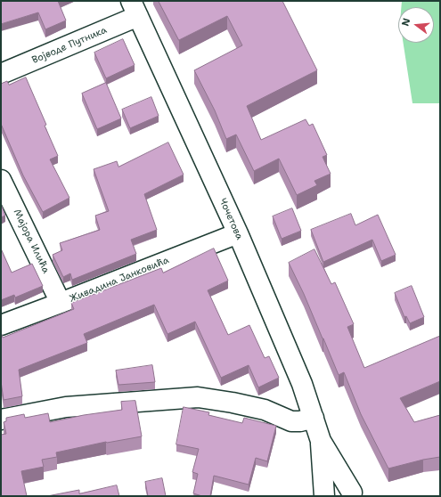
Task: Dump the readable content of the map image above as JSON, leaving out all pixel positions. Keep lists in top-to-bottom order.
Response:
{
  "streets": {
    "street": [
      "Војводе Путника",
      "Чочетова",
      "Мајора Илића",
      "Живадина Јанковића"
    ]
  },
  "crossings": [
    ["Војводе Путника", "Чочетова"],
    ["Чочетова", "Живадина Јанковића"],
    ["Мајора Илића", "Живадина Јанковића"]
  ],
  "north": "left"
}
